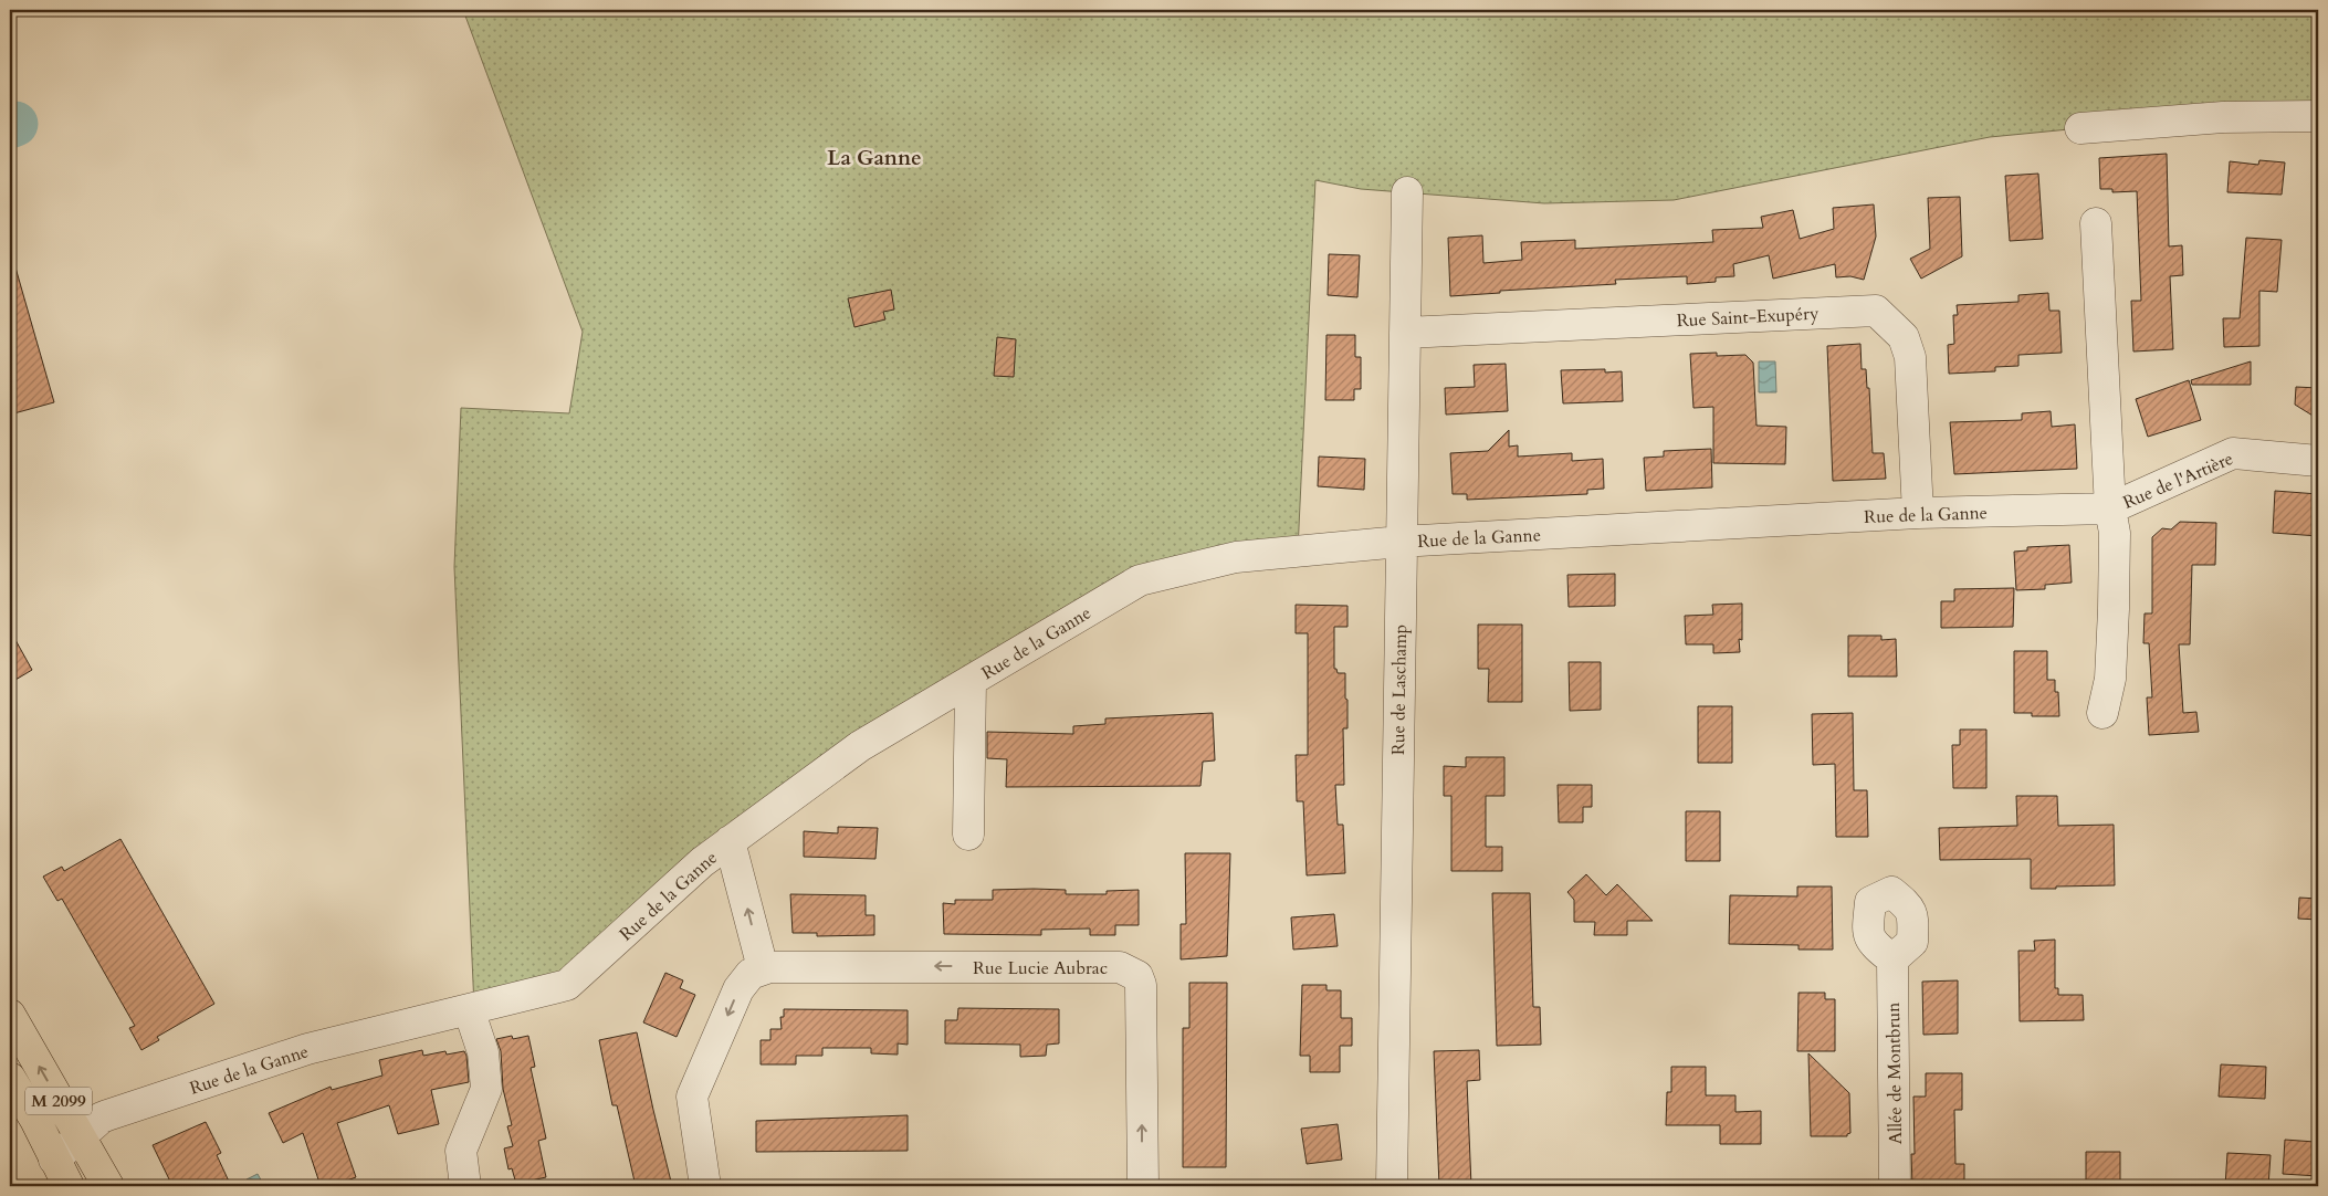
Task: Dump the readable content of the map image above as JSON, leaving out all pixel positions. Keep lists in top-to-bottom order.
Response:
{
  "streets": {
    "main road": ["M 2099"],
    "street": [
      "Rue Saint-Exupéry",
      "Rue de l'Artière",
      "Rue de la Ganne",
      "Rue de Laschamp",
      "Rue Lucie Aubrac",
      "Allée de Montbrun"
    ]
  },
  "crossings": [
    ["Rue Saint-Exupéry", "Rue de la Ganne"],
    ["Rue Saint-Exupéry", "Rue de Laschamp"],
    ["Rue de l'Artière", "Rue de la Ganne"],
    ["Rue de la Ganne", "Rue de Laschamp"],
    ["Rue de la Ganne", "M 2099"]
  ],
  "districts": ["La Ganne"]
}
